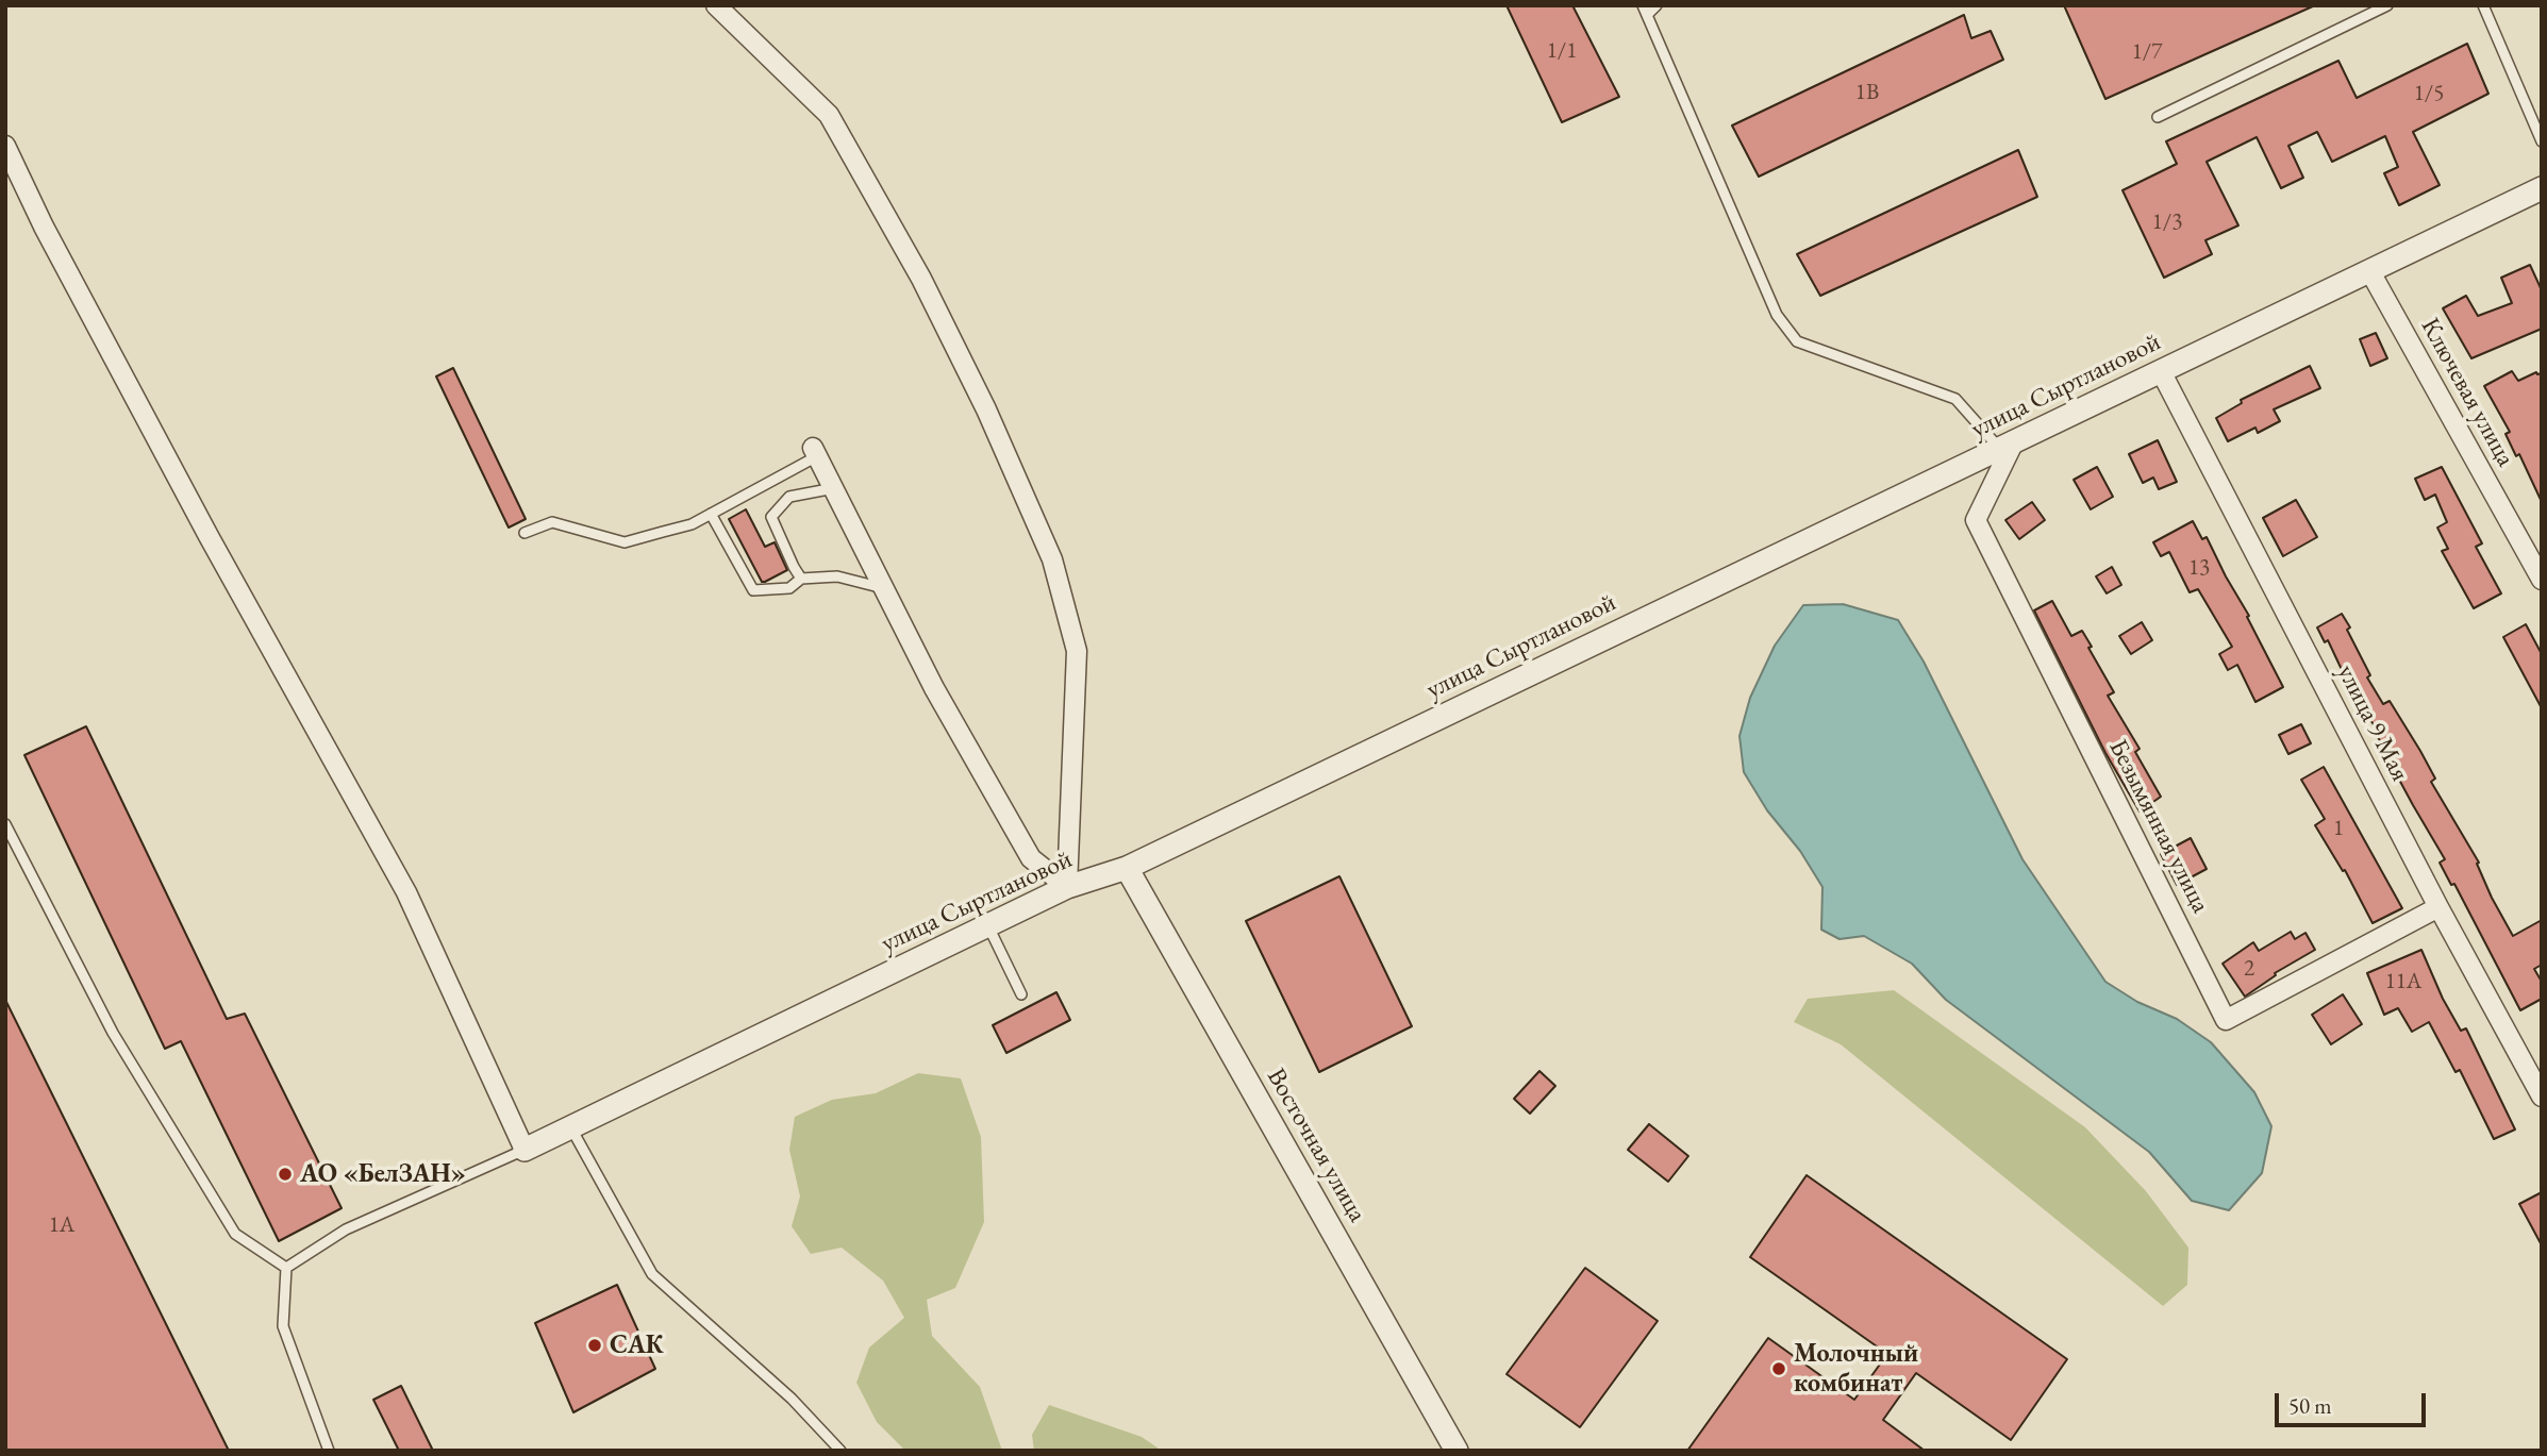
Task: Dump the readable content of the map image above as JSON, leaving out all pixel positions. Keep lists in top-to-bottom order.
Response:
{
  "streets": {
    "street": [
      "улица Сыртлановой",
      "Ключевая улица",
      "улица 9 Мая",
      "Безымянная улица",
      "Восточная улица"
    ]
  },
  "crossings": [
    ["улица Сыртлановой", "Ключевая улица"],
    ["улица Сыртлановой", "улица 9 Мая"],
    ["улица Сыртлановой", "Безымянная улица"],
    ["улица Сыртлановой", "Восточная улица"],
    ["улица 9 Мая", "Безымянная улица"]
  ],
  "places": ["АО «БелЗАН»", "САК", "Молочный комбинат"],
  "house_numbers": [
    "1/1",
    "1/7",
    "1В",
    "1/5",
    "1/3",
    "13",
    "1",
    "2",
    "11А",
    "1А"
  ],
  "scale_bar": "50 m"
}
